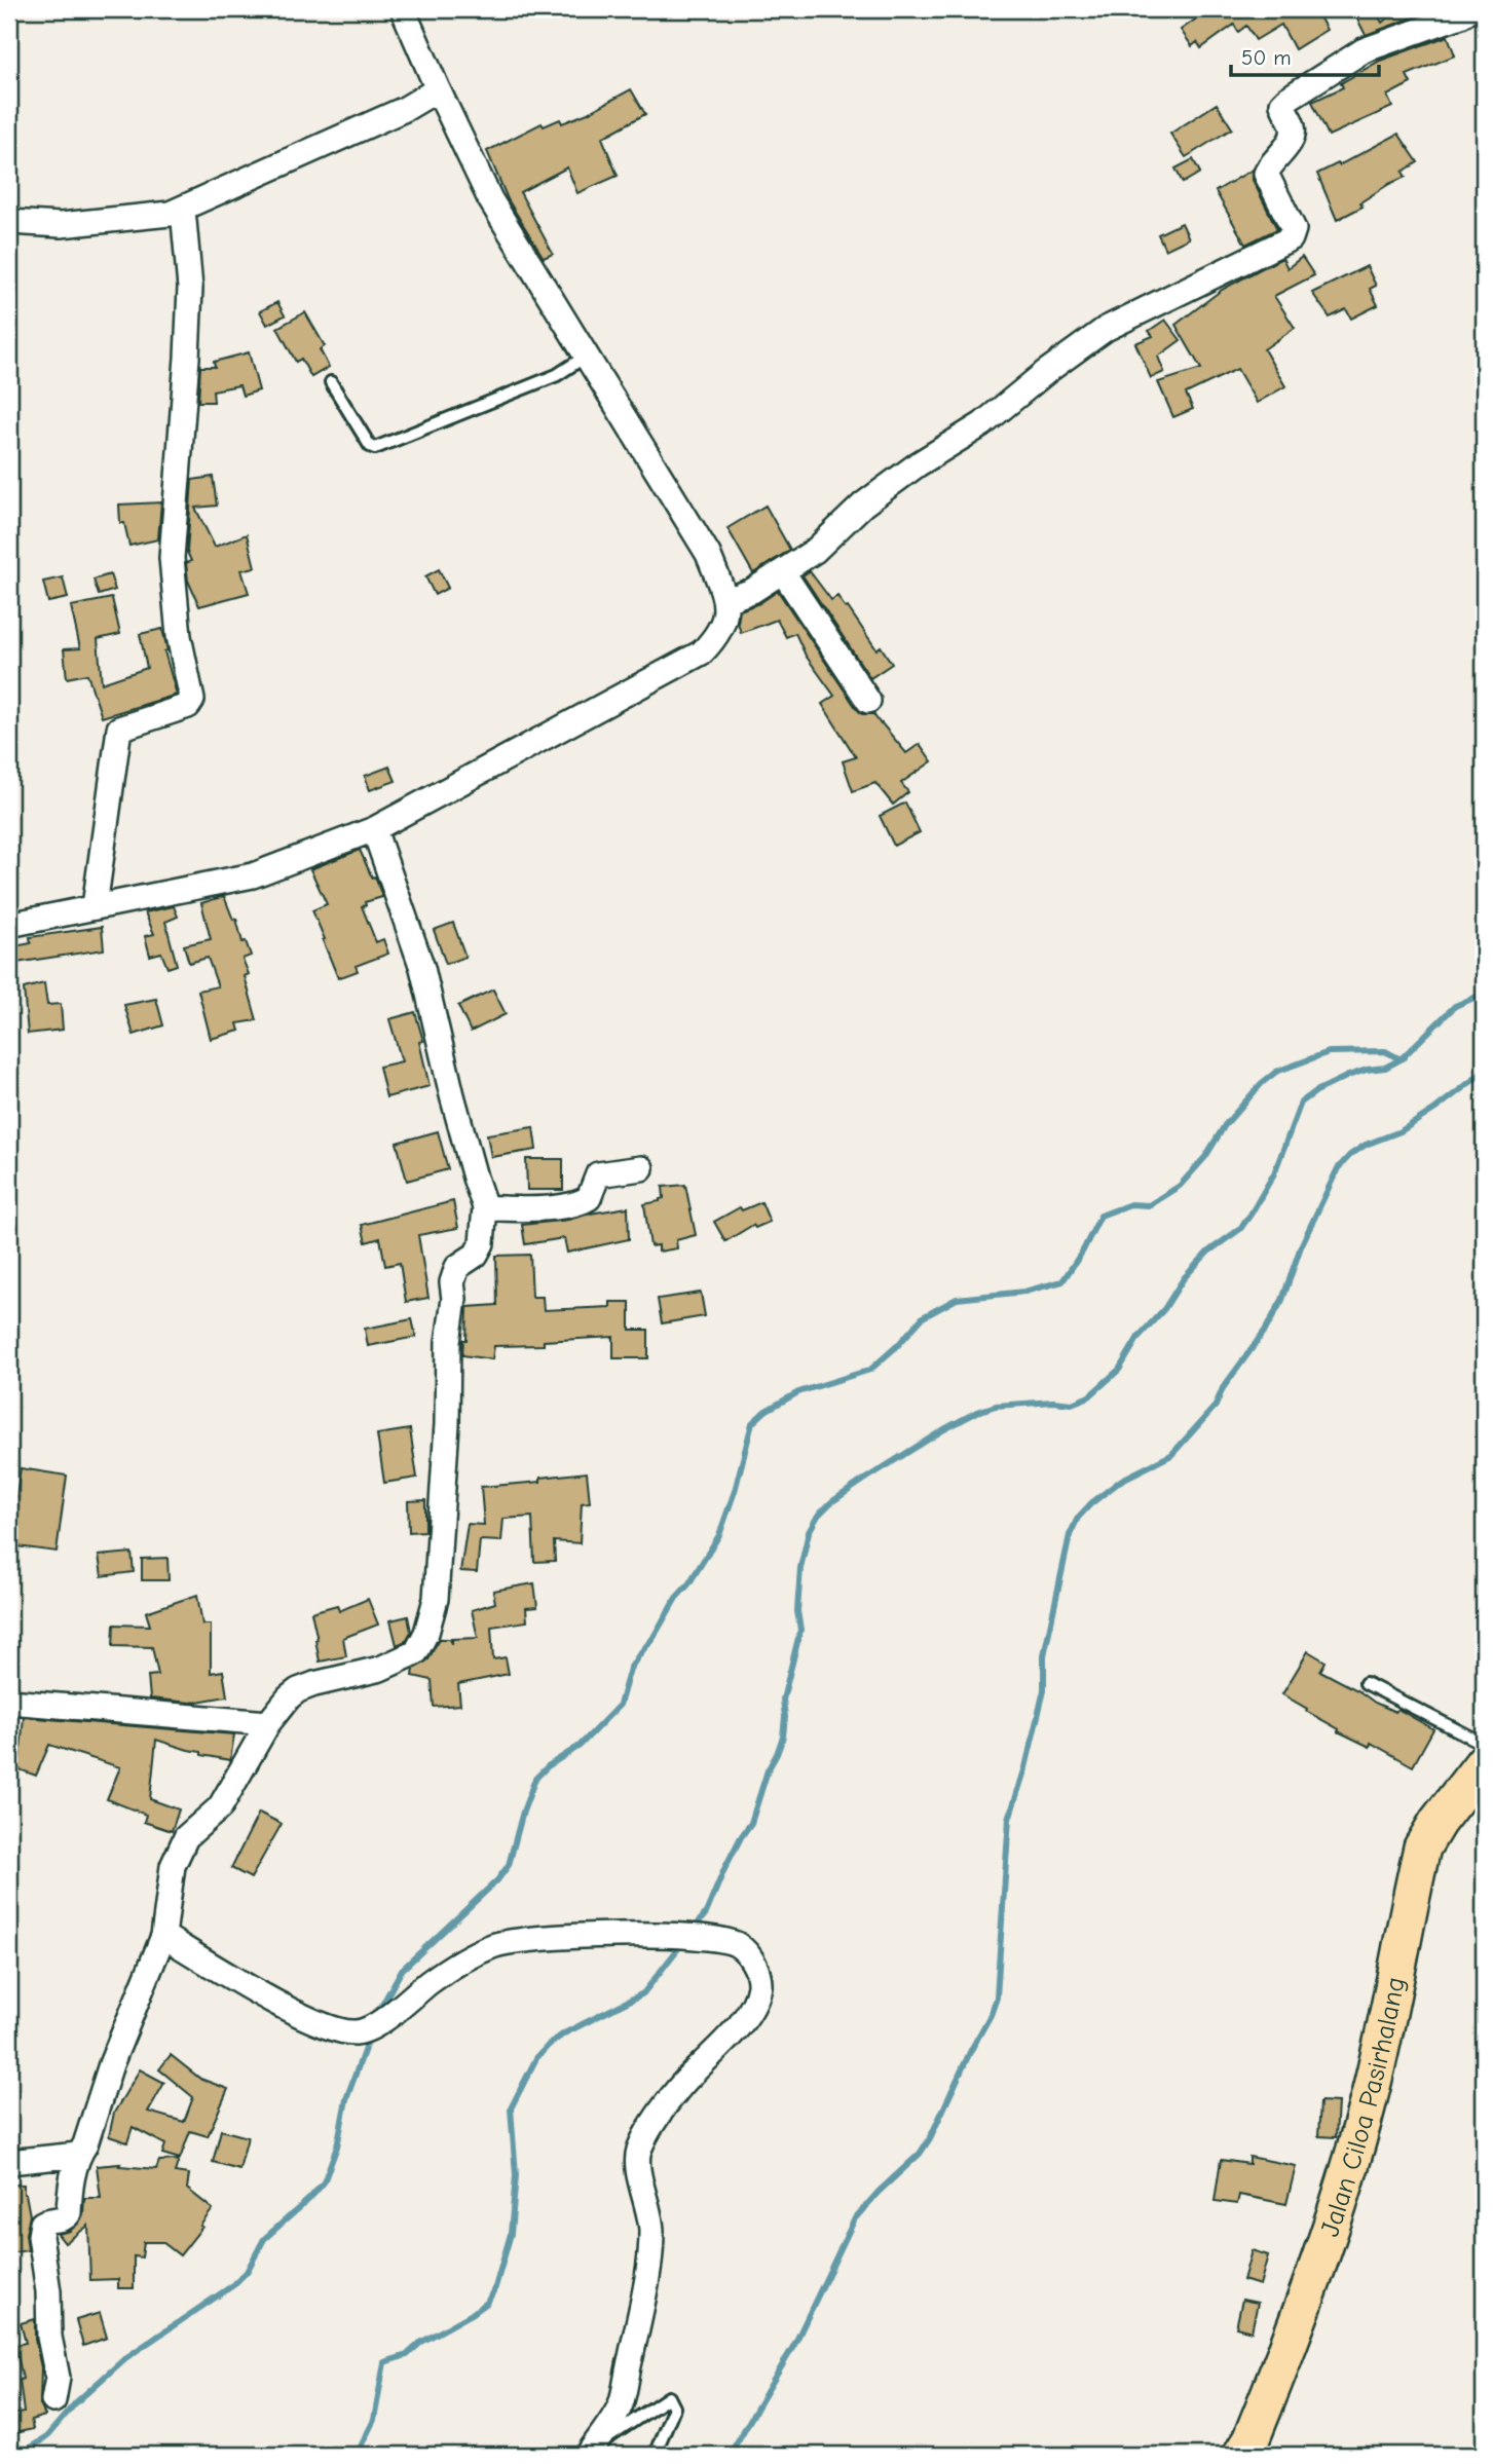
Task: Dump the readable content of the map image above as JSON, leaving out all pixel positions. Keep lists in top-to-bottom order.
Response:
{
  "streets": {
    "main road": ["Jalan Ciloa Pasirhalang"]
  },
  "scale_bar": "50 m"
}
